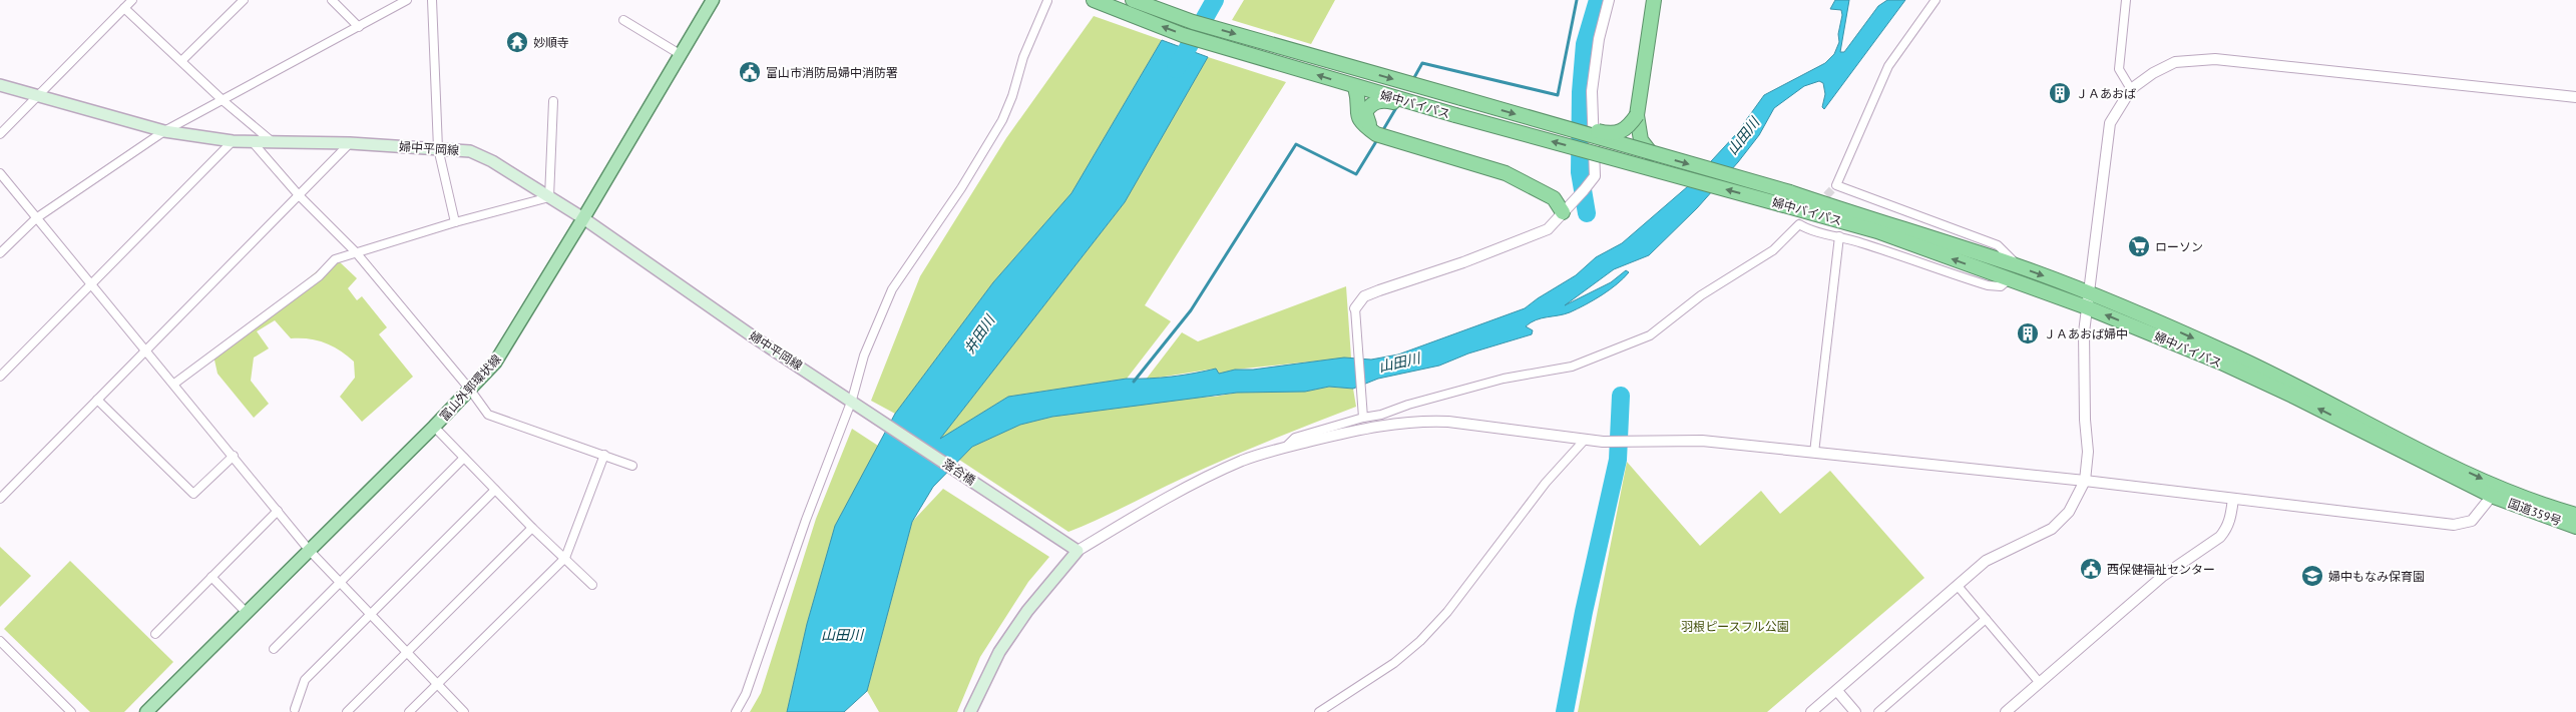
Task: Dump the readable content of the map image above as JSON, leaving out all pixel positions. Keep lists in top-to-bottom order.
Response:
{
  "streets": {
    "highway": ["婦中バイパス", "国道359号"],
    "main road": ["婦中平岡線", "富山外郭環状線", "落合橋"]
  },
  "crossings": [
    ["婦中バイパス", "国道359号"],
    ["婦中平岡線", "富山外郭環状線"],
    ["婦中平岡線", "落合橋"]
  ],
  "water": ["山田川", "井田川"],
  "parks": ["羽根ピースフル公園"],
  "places": {
    "temple": ["妙順寺"],
    "public building": ["富山市消防局婦中消防署", "西保健福祉センター"],
    "building": ["ＪＡあおば", "ＪＡあおば婦中"],
    "supermarket": ["ローソン"],
    "school or university": ["婦中もなみ保育園"]
  }
}
